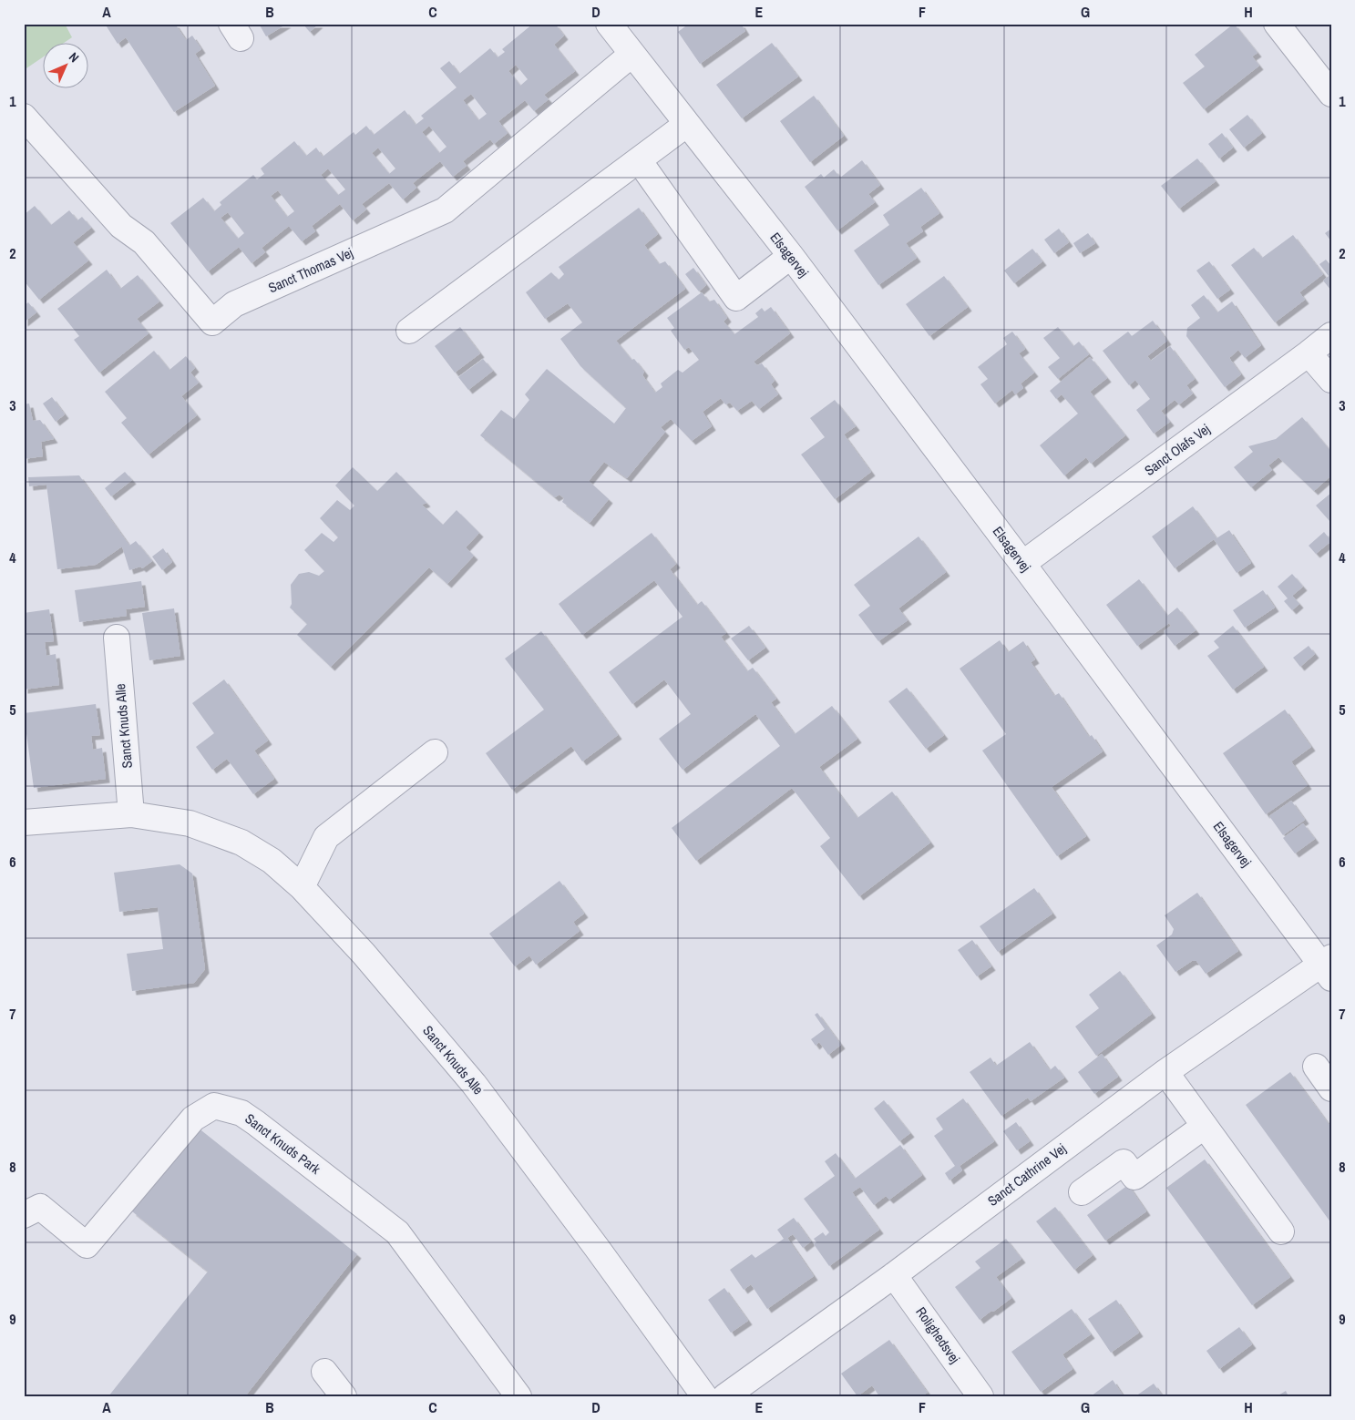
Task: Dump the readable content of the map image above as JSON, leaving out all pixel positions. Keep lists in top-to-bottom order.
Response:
{
  "streets": {
    "street": [
      "Elsagervej",
      "Sanct Thomas Vej",
      "Sanct Olafs Vej",
      "Sanct Knuds Alle",
      "Sanct Knuds Park",
      "Sanct Cathrine Vej",
      "Rolighedsvej"
    ]
  },
  "crossings": [
    ["Elsagervej", "Sanct Thomas Vej"],
    ["Elsagervej", "Sanct Olafs Vej"],
    ["Elsagervej", "Sanct Cathrine Vej"],
    ["Sanct Cathrine Vej", "Rolighedsvej"]
  ],
  "north": "top right",
  "grid": {
    "columns": [
      "A",
      "B",
      "C",
      "D",
      "E",
      "F",
      "G",
      "H"
    ],
    "rows": [
      "1",
      "2",
      "3",
      "4",
      "5",
      "6",
      "7",
      "8",
      "9"
    ]
  }
}
